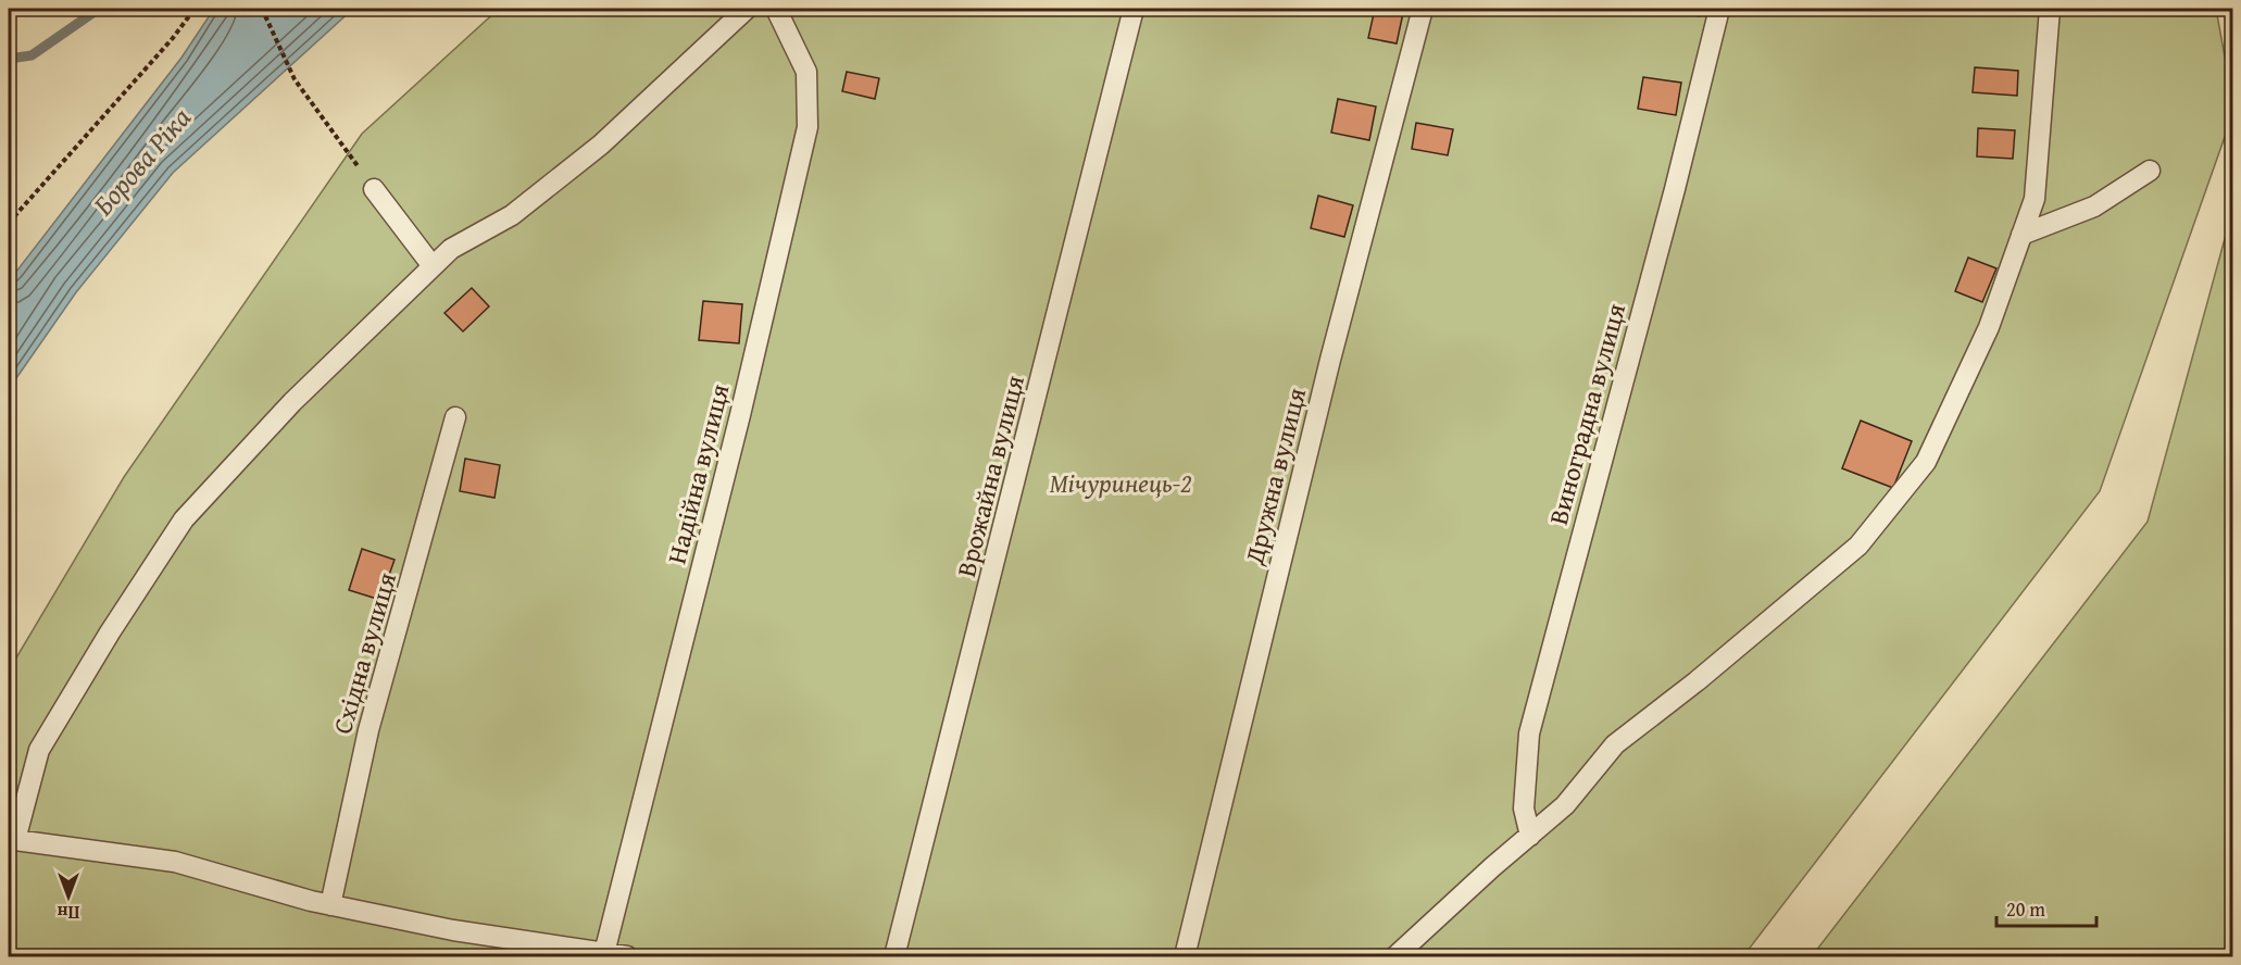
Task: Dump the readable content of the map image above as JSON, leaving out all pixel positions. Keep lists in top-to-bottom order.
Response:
{
  "streets": {
    "lane": [
      "Виноградна вулиця",
      "Надійна вулиця",
      "Врожайна вулиця",
      "Дружна вулиця",
      "Східна вулиця"
    ]
  },
  "water": ["Борова Ріка"],
  "parks": ["Мічуринець-2"],
  "scale_bar": "20 m",
  "north": "bottom"
}
